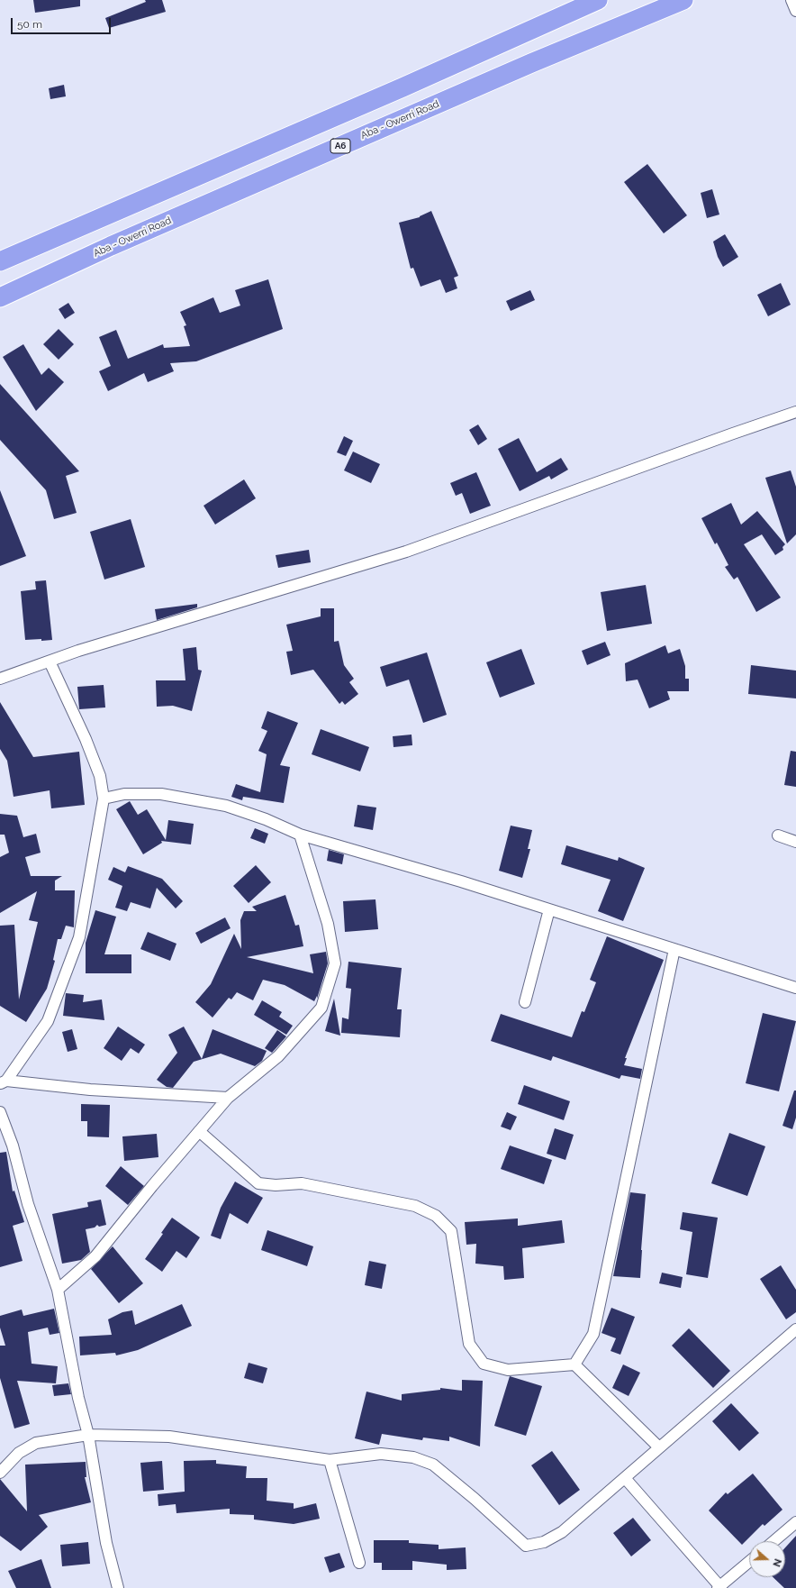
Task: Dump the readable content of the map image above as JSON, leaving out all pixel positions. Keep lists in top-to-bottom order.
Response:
{
  "streets": {
    "highway": ["Aba - Owerri Road", "A6"]
  },
  "scale_bar": "50 m",
  "north": "right"
}
